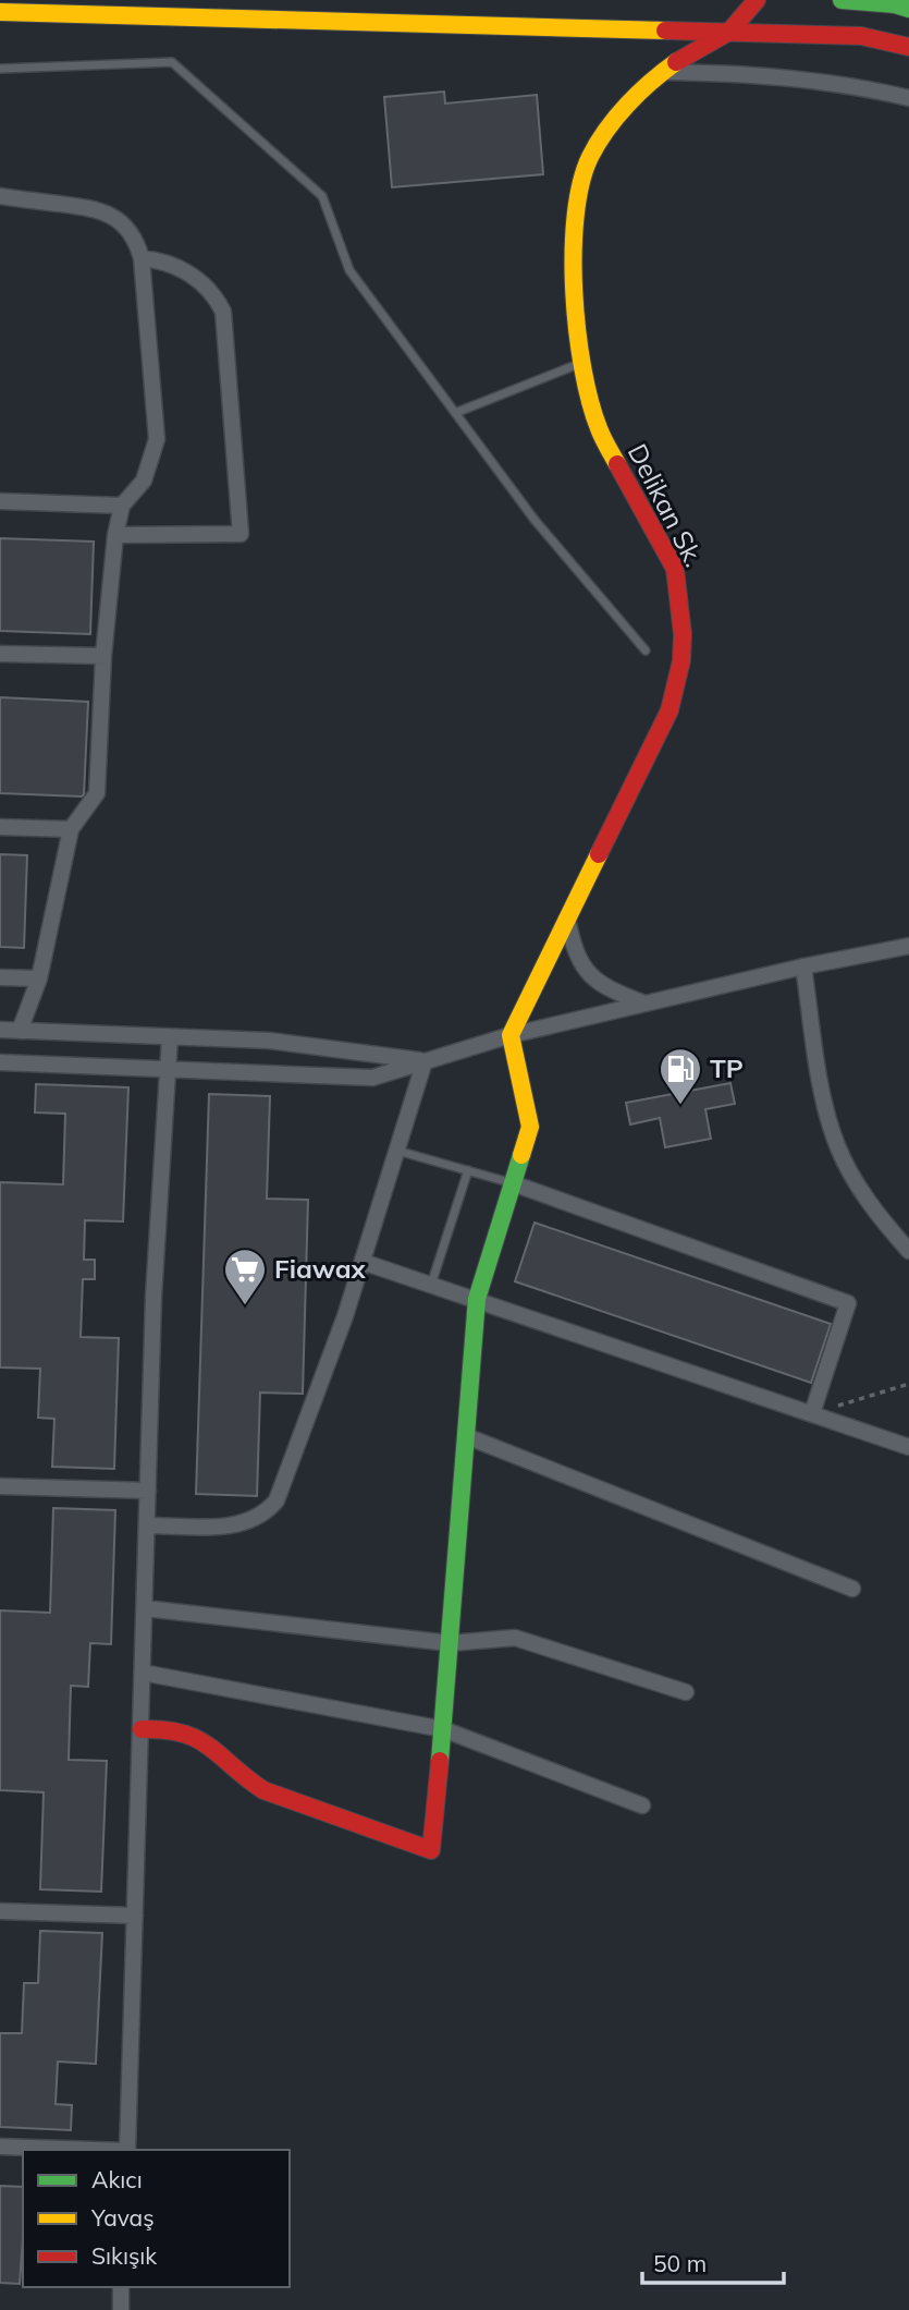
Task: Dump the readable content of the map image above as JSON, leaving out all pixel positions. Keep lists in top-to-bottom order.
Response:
{
  "streets": {
    "street": ["Delikan Sk."]
  },
  "places": {
    "fuel station": ["TP"],
    "supermarket": ["Fiawax"]
  },
  "legend": ["Akıcı", "Yavaş", "Sıkışık"],
  "scale_bar": "50 m"
}
